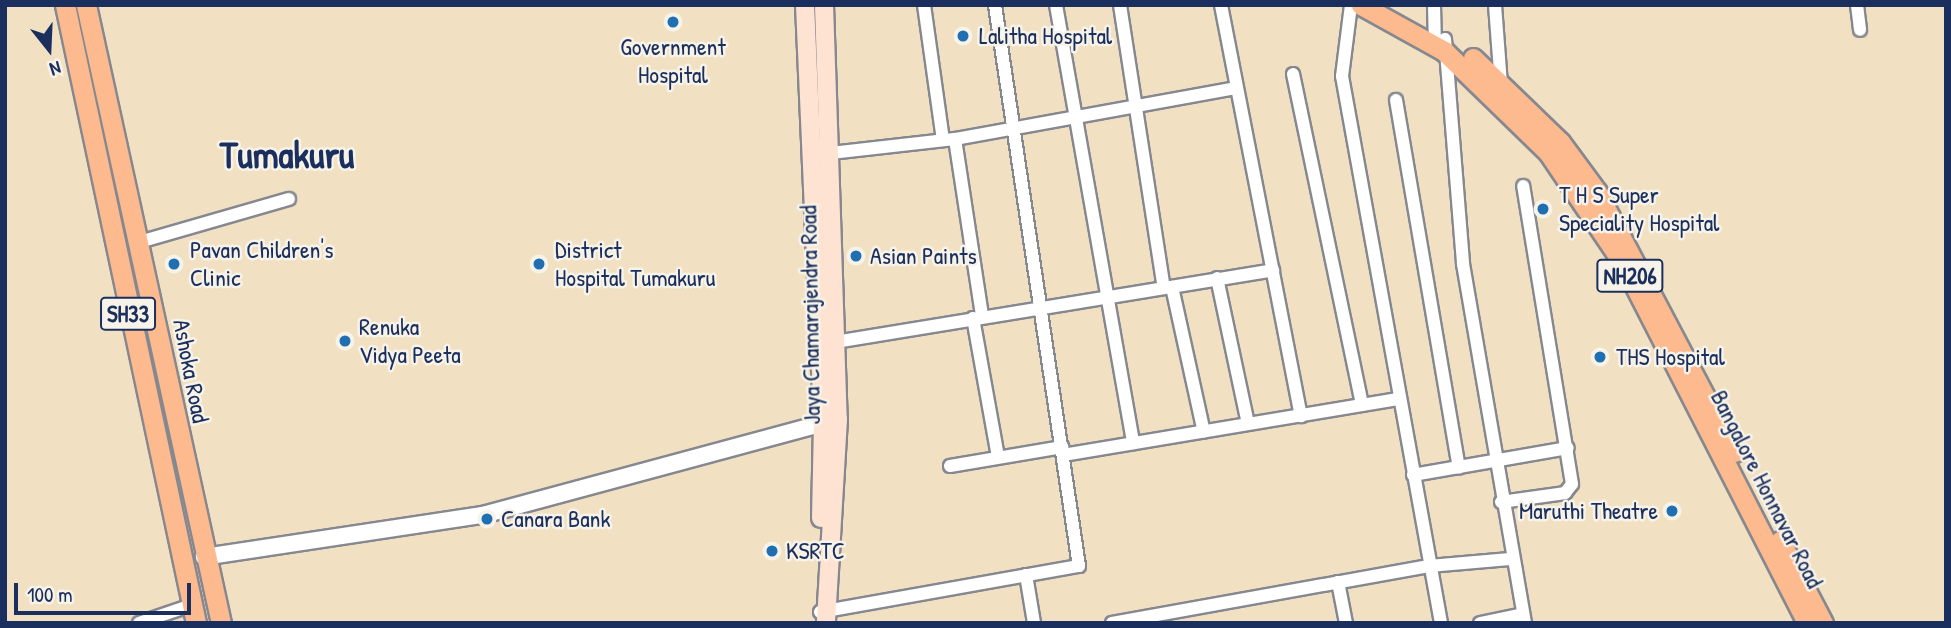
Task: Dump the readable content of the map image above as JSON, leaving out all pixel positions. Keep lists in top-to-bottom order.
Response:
{
  "streets": {
    "main road": [
      "NH206",
      "SH33",
      "Jaya Chamarajendra Road",
      "Ashoka Road",
      "Bangalore Honnavar Road"
    ]
  },
  "crossings": [
    ["NH206", "Bangalore Honnavar Road"]
  ],
  "districts": ["Tumakuru"],
  "places": [
    "Government Hospital",
    "Lalitha Hospital",
    "T H S Super Speciality Hospital",
    "Asian Paints",
    "Pavan Children's Clinic",
    "District Hospital Tumakuru",
    "Renuka Vidya Peeta",
    "THS Hospital",
    "Maruthi Theatre",
    "Canara Bank",
    "KSRTC"
  ],
  "scale_bar": "100 m",
  "north": "bottom"
}
